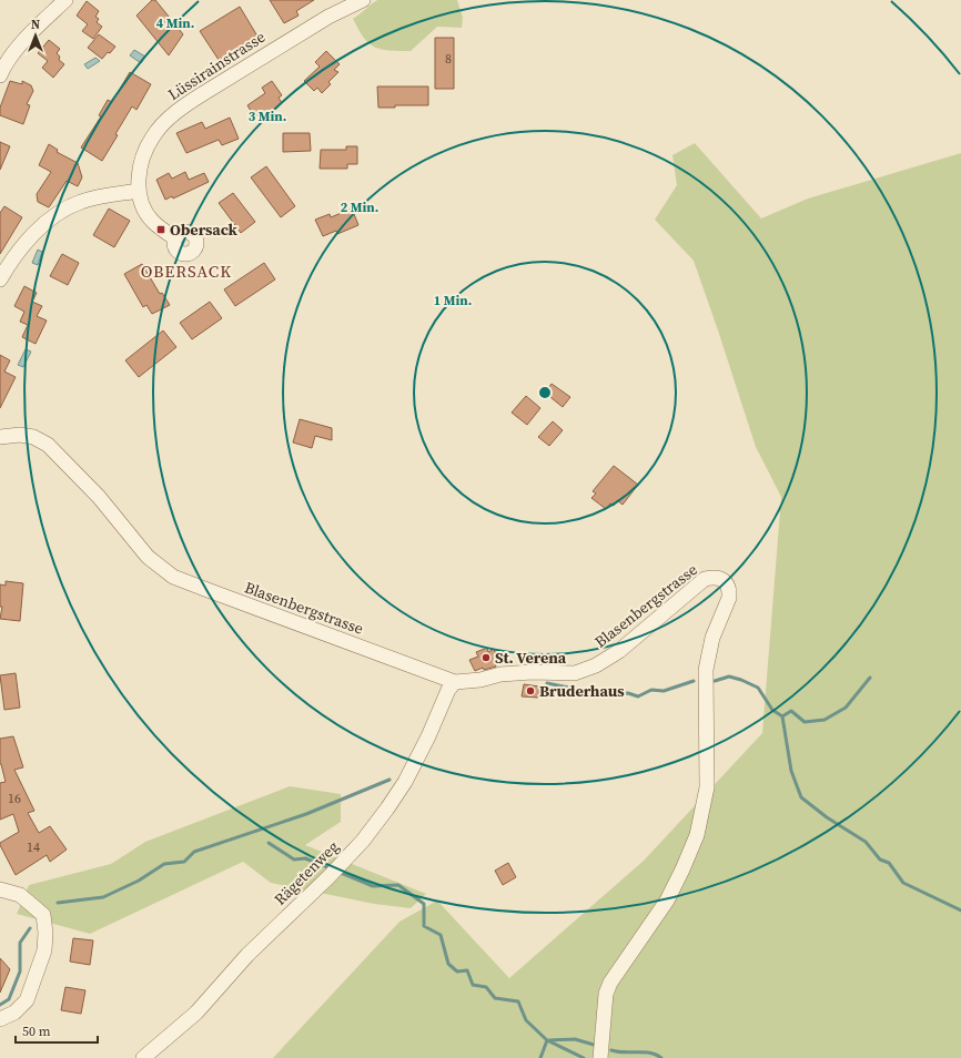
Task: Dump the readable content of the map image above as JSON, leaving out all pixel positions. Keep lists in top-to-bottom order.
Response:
{
  "streets": {
    "street": ["Lüssirainstrasse", "Blasenbergstrasse", "Rägetenweg"]
  },
  "crossings": [
    ["Blasenbergstrasse", "Rägetenweg"]
  ],
  "districts": ["OBERSACK"],
  "places": {
    "transit": ["Obersack"],
    "other": ["St. Verena", "Bruderhaus"]
  },
  "house_numbers": ["8", "16", "14"],
  "scale_bar": "50 m",
  "north": "top",
  "rings": [
    "4 Min.",
    "3 Min.",
    "2 Min.",
    "1 Min."
  ]
}
